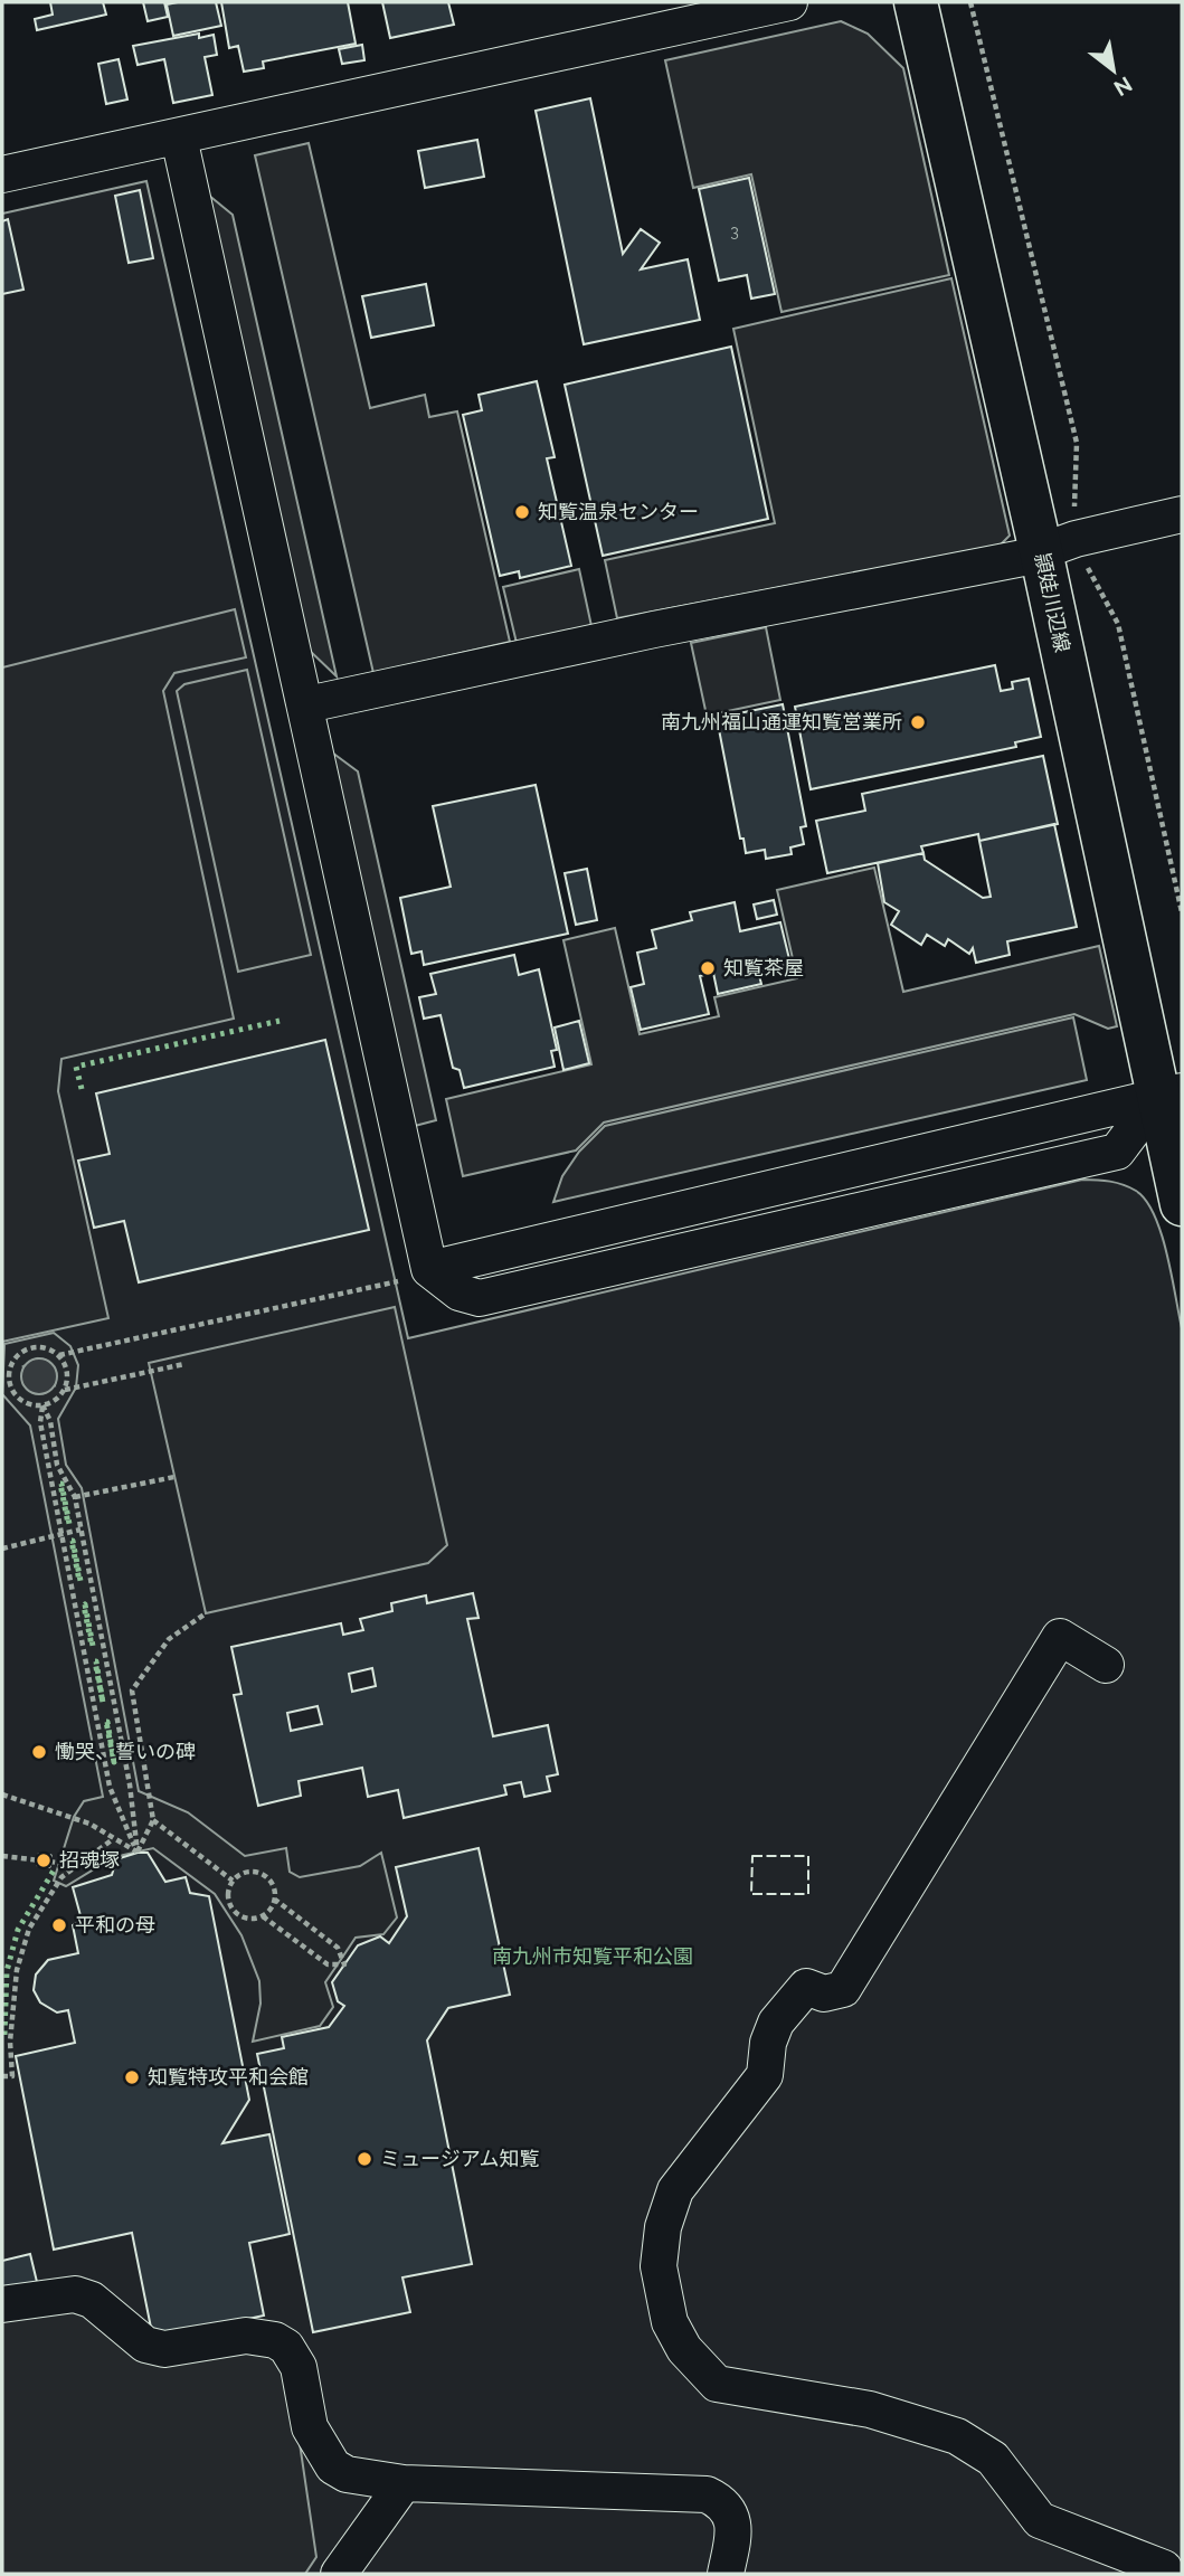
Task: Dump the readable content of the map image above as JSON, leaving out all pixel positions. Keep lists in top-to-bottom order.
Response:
{
  "streets": {
    "main road": ["頴娃川辺線"]
  },
  "parks": ["南九州市知覧平和公園"],
  "places": [
    "知覧温泉センター",
    "南九州福山通運知覧営業所",
    "知覧茶屋",
    "慟哭、誓いの碑",
    "招魂塚",
    "平和の母",
    "知覧特攻平和会館",
    "ミュージアム知覧"
  ],
  "house_numbers": ["3"],
  "north": "bottom right"
}
